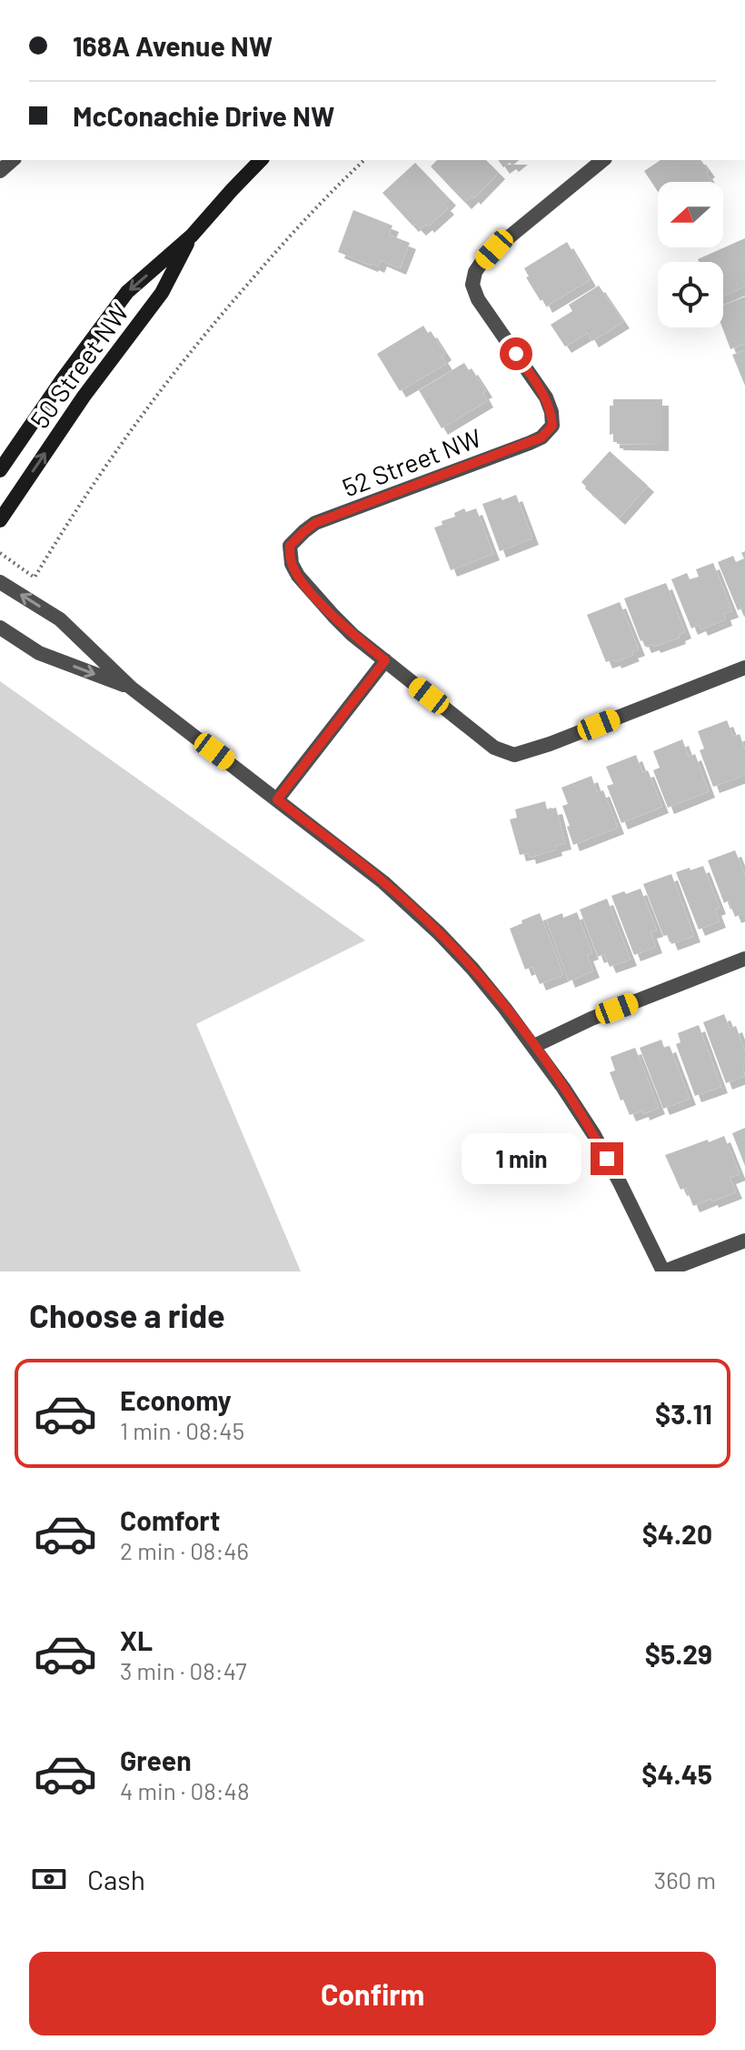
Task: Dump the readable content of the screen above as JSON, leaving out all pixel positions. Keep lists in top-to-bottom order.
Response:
{
  "streets": {
    "main road": ["50 Street NW"],
    "street": ["52 Street NW"]
  },
  "north": "left",
  "page": {
    "banner": ["168A Avenue NW", "McConachie Drive NW"],
    "bubble": "1 min",
    "heading": "Choose a ride",
    "list": [
      {
        "name": "Economy",
        "note": "1 min · 08:45",
        "value": "$3.11"
      },
      {
        "name": "Comfort",
        "note": "2 min · 08:46",
        "value": "$4.20"
      },
      {
        "name": "XL",
        "note": "3 min · 08:47",
        "value": "$5.29"
      },
      {
        "name": "Green",
        "note": "4 min · 08:48",
        "value": "$4.45"
      }
    ],
    "pay": ["Cash", "360 m"],
    "buttons": "Confirm"
  }
}
